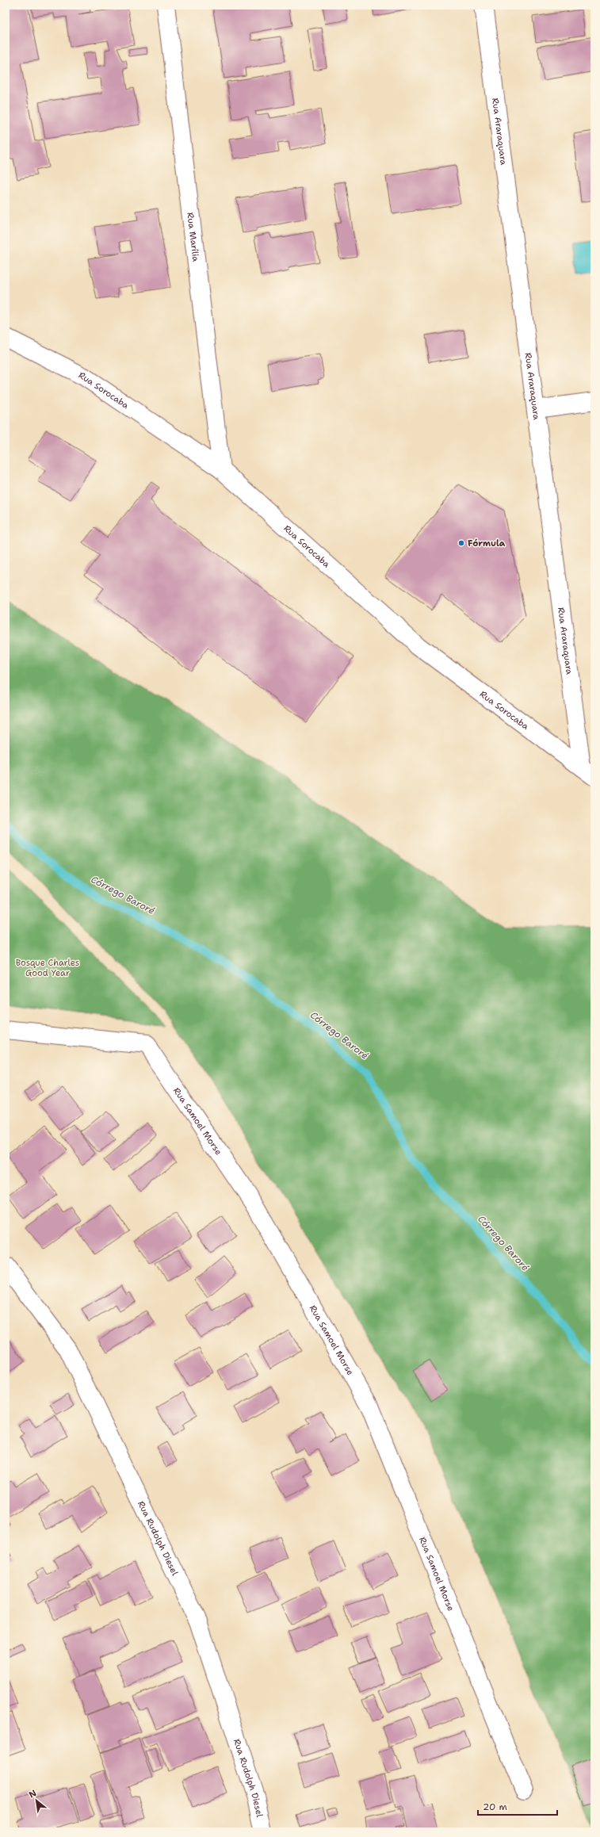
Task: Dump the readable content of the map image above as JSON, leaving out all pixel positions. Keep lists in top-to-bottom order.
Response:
{
  "streets": {
    "street": [
      "Rua Araraquara",
      "Rua Marília",
      "Rua Sorocaba",
      "Rua Samoel Morse",
      "Rua Rudolph Diesel"
    ]
  },
  "crossings": [
    ["Rua Araraquara", "Rua Sorocaba"],
    ["Rua Marília", "Rua Sorocaba"]
  ],
  "water": ["Córrego Baroré"],
  "parks": ["Bosque Charles Good Year"],
  "places": ["Fórmula"],
  "scale_bar": "20 m",
  "north": "top left"
}
